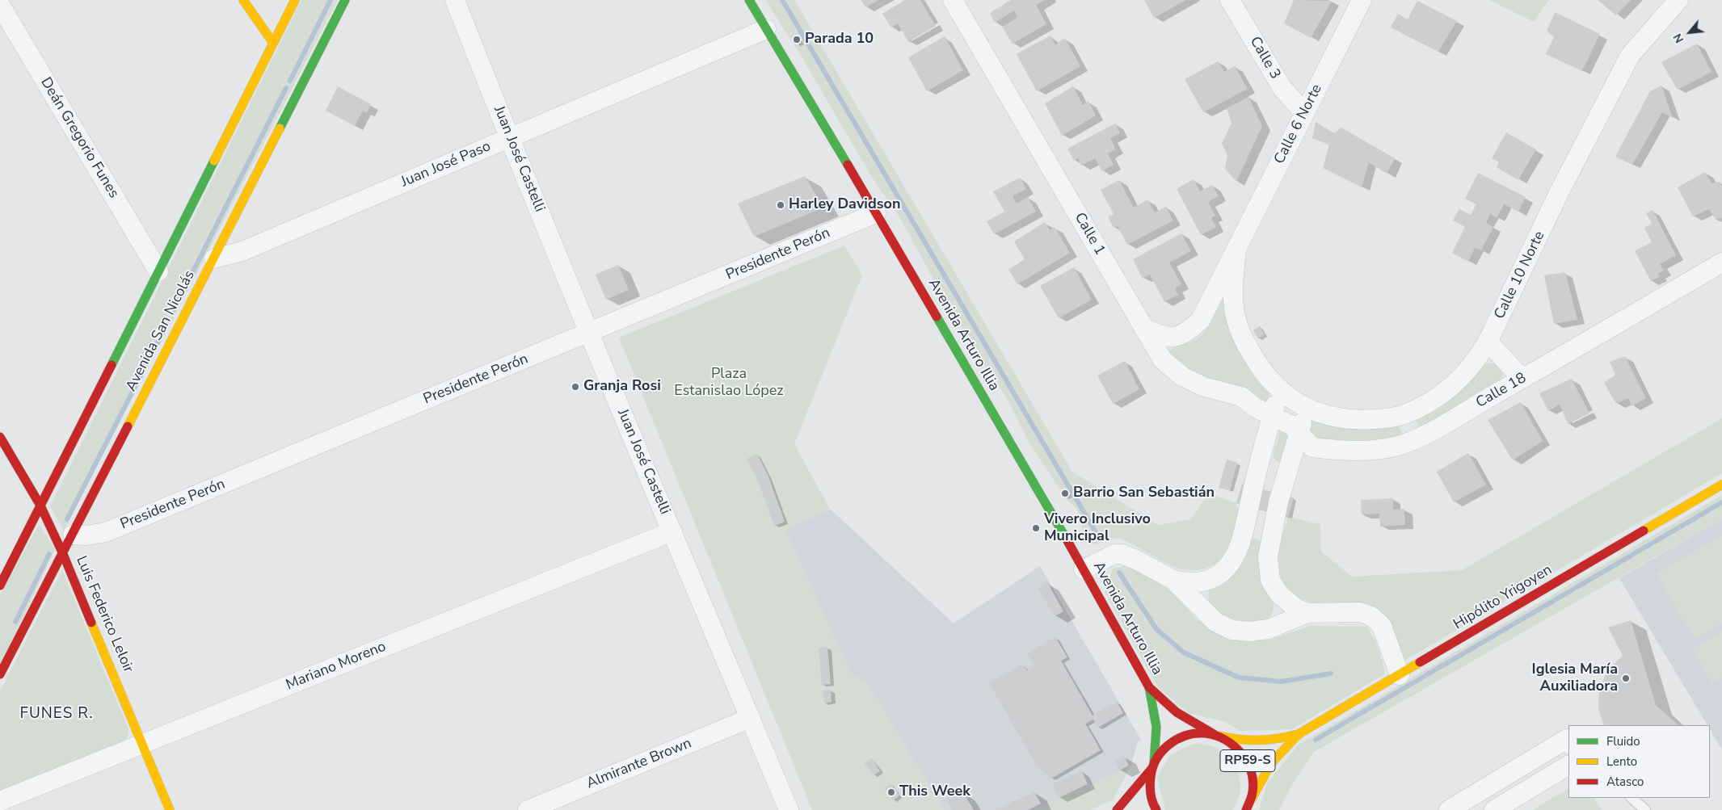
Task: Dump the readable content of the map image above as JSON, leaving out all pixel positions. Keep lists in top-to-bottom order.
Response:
{
  "streets": {
    "street": [
      "Calle 3",
      "Calle 6 Norte",
      "Deán Gregorio Funes",
      "Juan José Castelli",
      "Juan José Paso",
      "Calle 1",
      "Presidente Perón",
      "Calle 10 Norte",
      "Avenida San Nicolás",
      "Avenida Arturo Illia",
      "Calle 18",
      "Hipólito Yrigoyen",
      "Luis Federico Leloir",
      "Mariano Moreno",
      "RP59-S",
      "Almirante Brown"
    ]
  },
  "crossings": [
    ["Calle 3", "Calle 6 Norte"],
    ["Calle 6 Norte", "Calle 1"],
    ["Calle 6 Norte", "Calle 10 Norte"],
    ["Deán Gregorio Funes", "Avenida San Nicolás"],
    ["Juan José Castelli", "Juan José Paso"],
    ["Juan José Castelli", "Presidente Perón"],
    ["Juan José Castelli", "Mariano Moreno"],
    ["Juan José Castelli", "Almirante Brown"],
    ["Juan José Paso", "Avenida San Nicolás"],
    ["Juan José Paso", "Avenida Arturo Illia"],
    ["Calle 1", "Calle 18"],
    ["Presidente Perón", "Avenida San Nicolás"],
    ["Presidente Perón", "Avenida Arturo Illia"],
    ["Avenida San Nicolás", "Luis Federico Leloir"],
    ["Avenida Arturo Illia", "Hipólito Yrigoyen"],
    ["Avenida Arturo Illia", "RP59-S"],
    ["Hipólito Yrigoyen", "RP59-S"],
    ["Luis Federico Leloir", "Mariano Moreno"]
  ],
  "districts": ["FUNES R."],
  "parks": ["Plaza Estanislao López"],
  "places": [
    "Parada 10",
    "Harley Davidson",
    "Granja Rosi",
    "Barrio San Sebastián",
    "Vivero Inclusivo Municipal",
    "Iglesia María Auxiliadora",
    "This Week"
  ],
  "legend": ["Fluido", "Lento", "Atasco"],
  "north": "bottom left"
}
